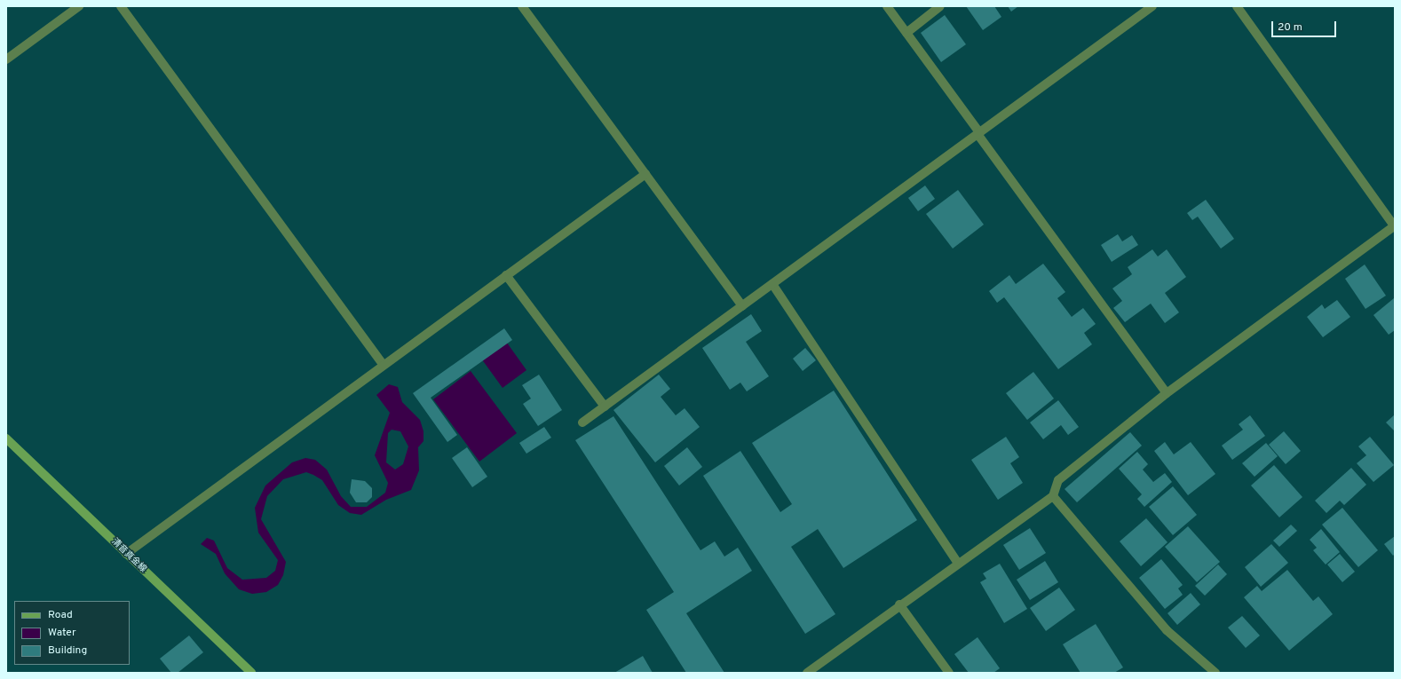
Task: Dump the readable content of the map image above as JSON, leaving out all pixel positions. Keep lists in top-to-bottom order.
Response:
{
  "streets": {
    "main road": ["清音真金線"]
  },
  "legend": ["Road", "Water", "Building"],
  "scale_bar": "20 m"
}
